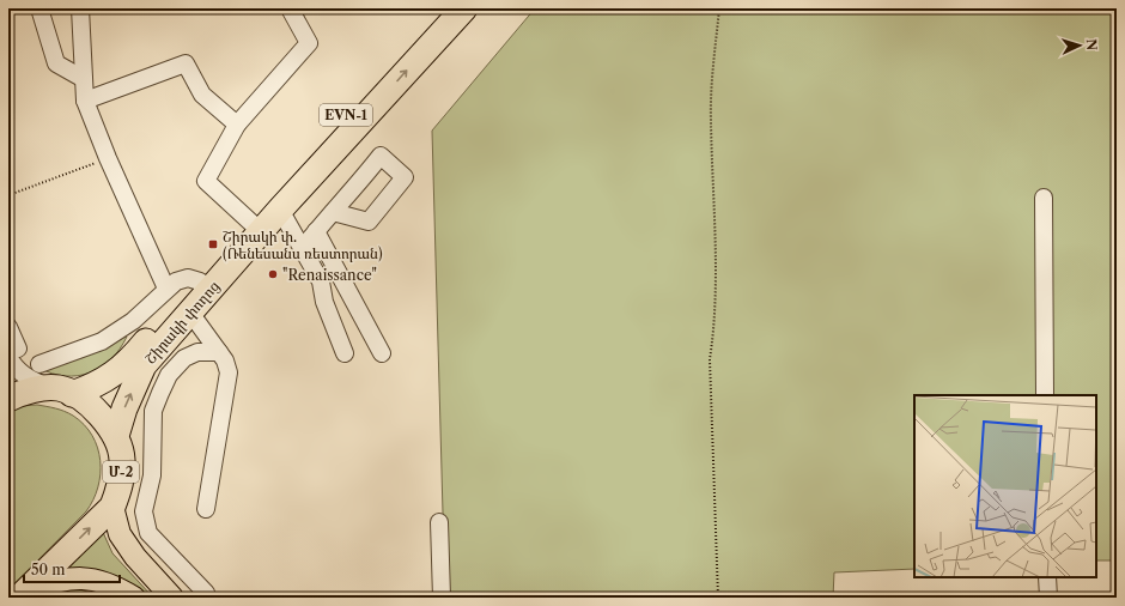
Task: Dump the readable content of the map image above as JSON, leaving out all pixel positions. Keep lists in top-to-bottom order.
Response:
{
  "streets": {
    "highway": ["EVN-1", "Շիրակի փողոց", "Մ-2"]
  },
  "crossings": [
    ["Շիրակի փողոց", "Մ-2"]
  ],
  "places": {
    "transit": ["Շիրակի փ. (Ռենեսանս ռեստորան)"],
    "other": ["\"Renaissance\""]
  },
  "scale_bar": "50 m",
  "north": "right"
}
